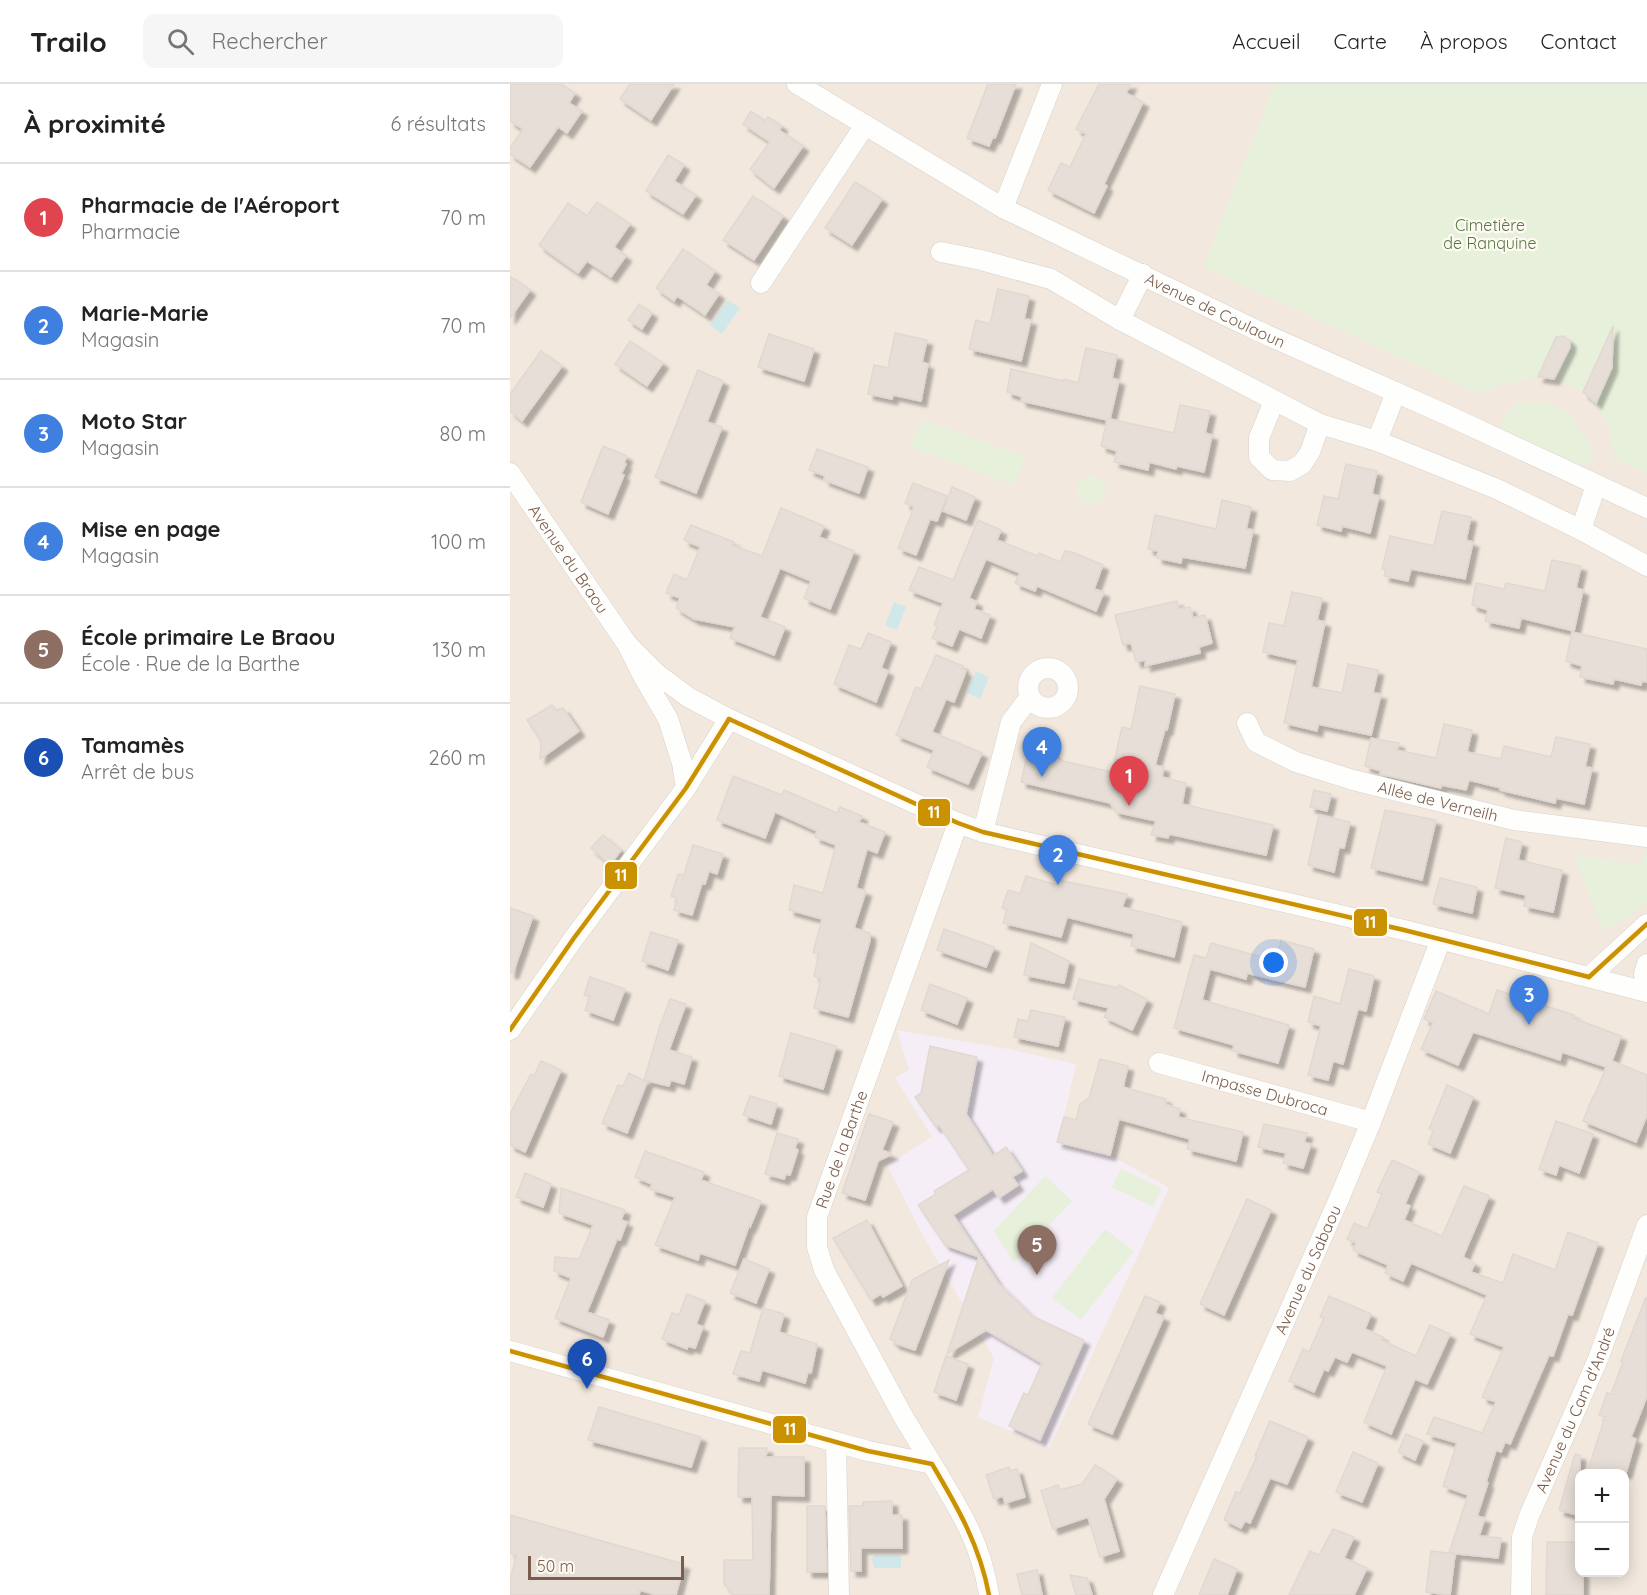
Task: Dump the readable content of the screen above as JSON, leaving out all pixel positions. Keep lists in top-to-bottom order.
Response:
{
  "streets": {
    "street": [
      "Avenue de Coulaoun",
      "Avenue du Braou",
      "Allée de Verneilh",
      "Impasse Dubroca",
      "Rue de la Barthe",
      "Avenue du Sabaou",
      "Avenue du Cam d'André"
    ]
  },
  "crossings": [
    ["Avenue du Braou", "Rue de la Barthe"],
    ["Avenue du Braou", "Avenue du Sabaou"],
    ["Impasse Dubroca", "Avenue du Sabaou"]
  ],
  "parks": ["Cimetière de Ranquine"],
  "lines": ["transit line 11"],
  "scale_bar": "50 m",
  "page": {
    "header": "Trailo",
    "search": "Rechercher",
    "nav": [
      "Accueil",
      "Carte",
      "À propos",
      "Contact"
    ],
    "heading": ["À proximité", "6 résultats"],
    "list": [
      {
        "mark": "1",
        "name": "Pharmacie de l'Aéroport",
        "note": "Pharmacie",
        "value": "70 m"
      },
      {
        "mark": "2",
        "name": "Marie-Marie",
        "note": "Magasin",
        "value": "70 m"
      },
      {
        "mark": "3",
        "name": "Moto Star",
        "note": "Magasin",
        "value": "80 m"
      },
      {
        "mark": "4",
        "name": "Mise en page",
        "note": "Magasin",
        "value": "100 m"
      },
      {
        "mark": "5",
        "name": "École primaire Le Braou",
        "note": "École · Rue de la Barthe",
        "value": "130 m"
      },
      {
        "mark": "6",
        "name": "Tamamès",
        "note": "Arrêt de bus",
        "value": "260 m"
      }
    ],
    "pins": [
      "4",
      "1",
      "2",
      "3",
      "5",
      "6"
    ],
    "map_buttons": ["+", "−"],
    "scale": "50 m"
  }
}
